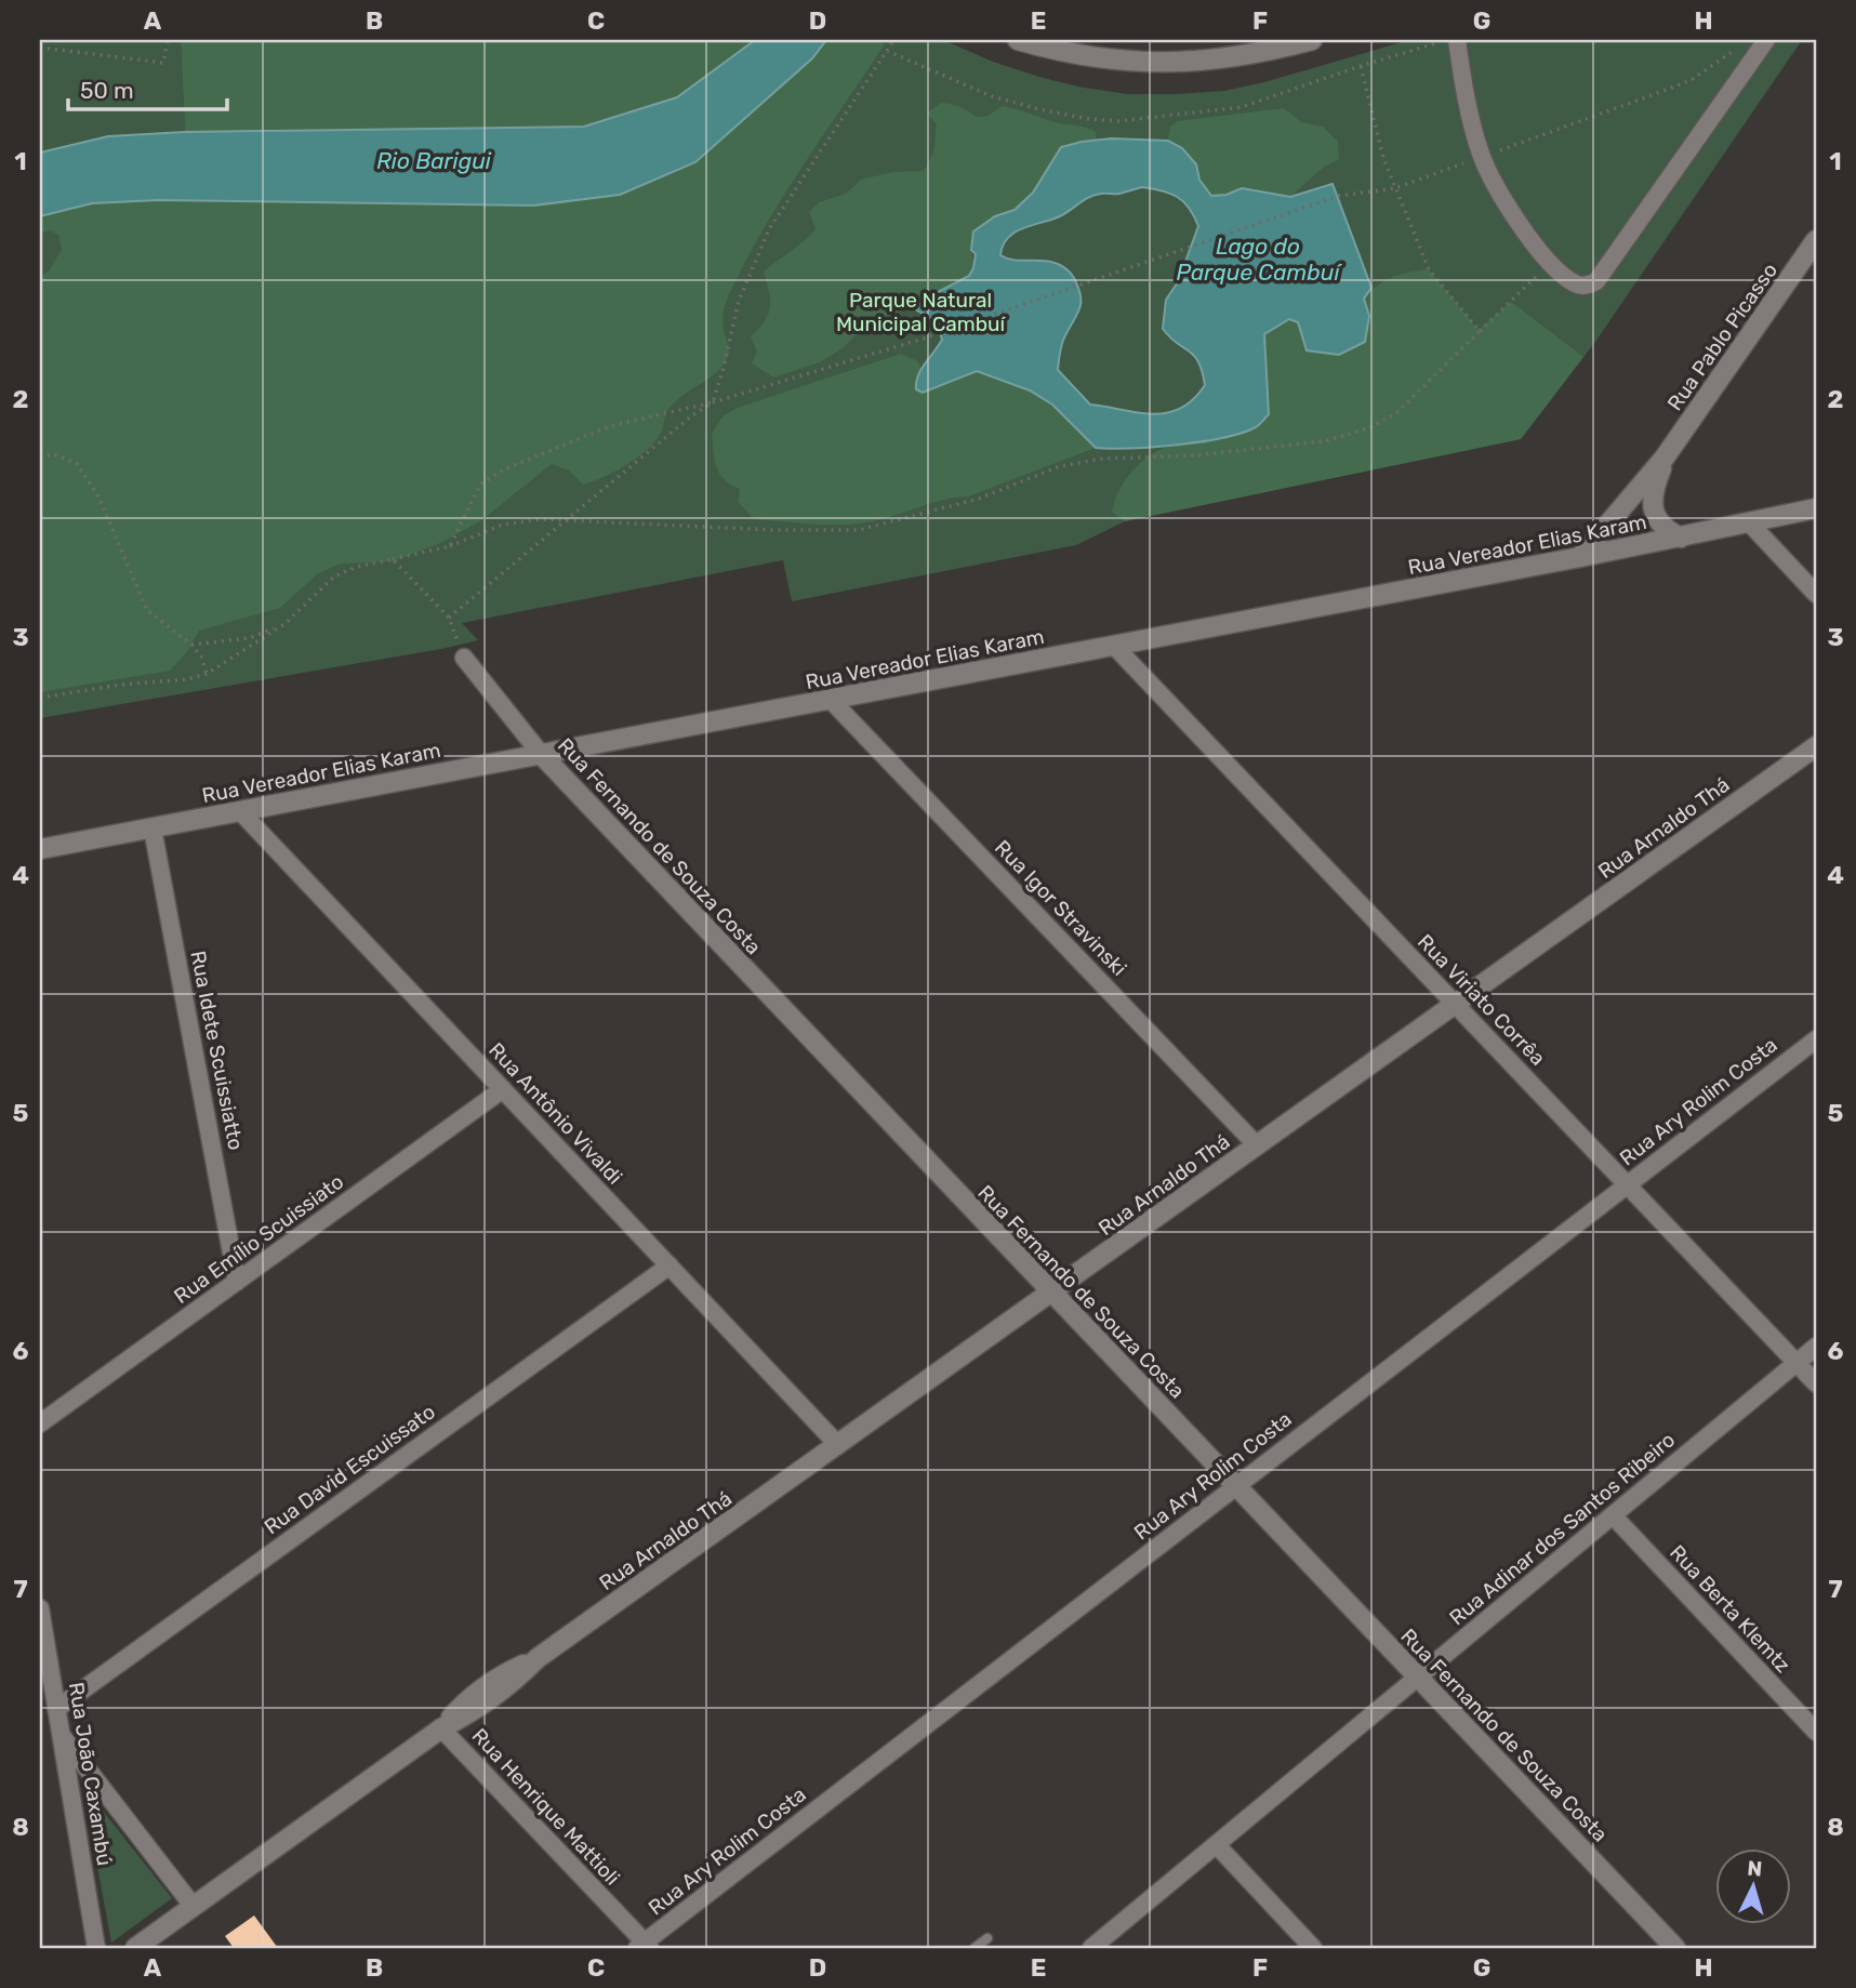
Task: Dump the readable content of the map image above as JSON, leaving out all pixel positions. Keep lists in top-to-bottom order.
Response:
{
  "streets": {
    "main road": [
      "Rua Pablo Picasso",
      "Rua Vereador Elias Karam",
      "Rua Arnaldo Thá",
      "Rua Fernando de Souza Costa"
    ],
    "street": [
      "Rua Igor Stravinski",
      "Rua Viriato Corrêa",
      "Rua Idete Scuissiatto",
      "Rua Ary Rolim Costa",
      "Rua Antônio Vivaldi",
      "Rua Emílio Scuissiato",
      "Rua David Escuissato",
      "Rua Adinar dos Santos Ribeiro",
      "Rua Berta Klemtz",
      "Rua João Caxambú",
      "Rua Henrique Mattioli"
    ]
  },
  "crossings": [
    ["Rua Pablo Picasso", "Rua Vereador Elias Karam"],
    ["Rua Vereador Elias Karam", "Rua Fernando de Souza Costa"],
    ["Rua Vereador Elias Karam", "Rua Igor Stravinski"],
    ["Rua Vereador Elias Karam", "Rua Viriato Corrêa"],
    ["Rua Vereador Elias Karam", "Rua Idete Scuissiatto"],
    ["Rua Vereador Elias Karam", "Rua Antônio Vivaldi"],
    ["Rua Arnaldo Thá", "Rua Fernando de Souza Costa"],
    ["Rua Arnaldo Thá", "Rua Igor Stravinski"],
    ["Rua Arnaldo Thá", "Rua Viriato Corrêa"],
    ["Rua Arnaldo Thá", "Rua Antônio Vivaldi"],
    ["Rua Arnaldo Thá", "Rua Henrique Mattioli"],
    ["Rua Fernando de Souza Costa", "Rua Ary Rolim Costa"],
    ["Rua Fernando de Souza Costa", "Rua Adinar dos Santos Ribeiro"],
    ["Rua Viriato Corrêa", "Rua Ary Rolim Costa"],
    ["Rua Viriato Corrêa", "Rua Adinar dos Santos Ribeiro"],
    ["Rua Idete Scuissiatto", "Rua Emílio Scuissiato"],
    ["Rua Ary Rolim Costa", "Rua Henrique Mattioli"],
    ["Rua Antônio Vivaldi", "Rua Emílio Scuissiato"],
    ["Rua Antônio Vivaldi", "Rua David Escuissato"],
    ["Rua David Escuissato", "Rua João Caxambú"],
    ["Rua Adinar dos Santos Ribeiro", "Rua Berta Klemtz"]
  ],
  "water": ["Rio Barigui", "Lago do Parque Cambuí"],
  "parks": ["Parque Natural Municipal Cambuí"],
  "scale_bar": "50 m",
  "north": "top",
  "grid": {
    "columns": [
      "A",
      "B",
      "C",
      "D",
      "E",
      "F",
      "G",
      "H"
    ],
    "rows": [
      "1",
      "2",
      "3",
      "4",
      "5",
      "6",
      "7",
      "8"
    ]
  }
}
